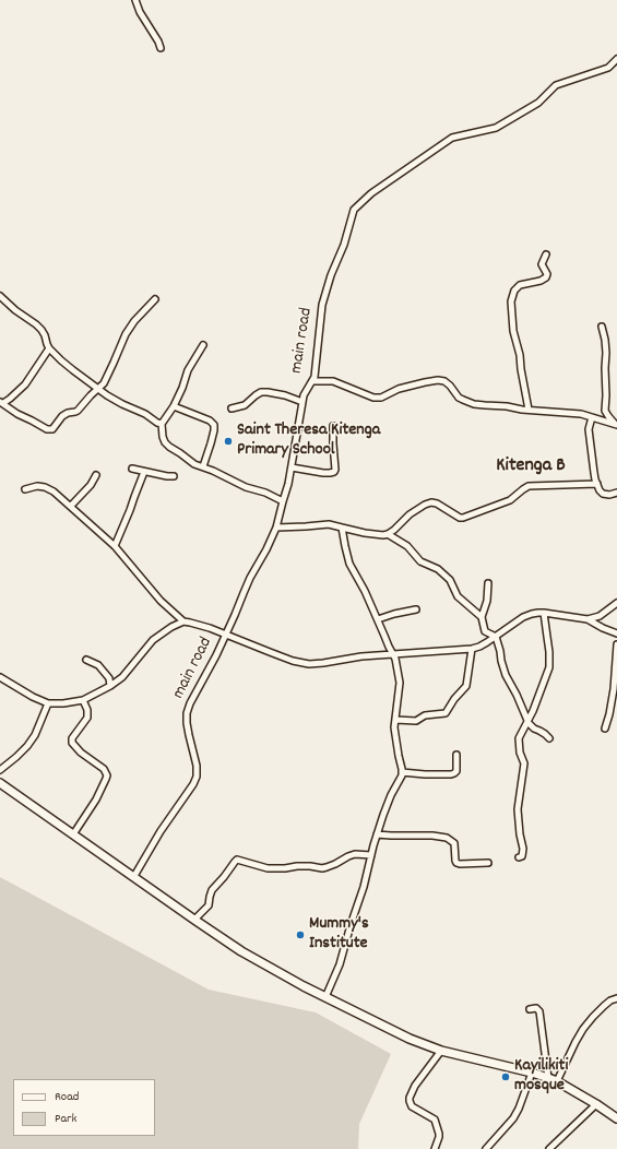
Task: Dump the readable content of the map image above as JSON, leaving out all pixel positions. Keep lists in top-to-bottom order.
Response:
{
  "streets": {
    "street": ["main road"]
  },
  "districts": ["Kitenga B"],
  "places": ["Saint Theresa Kitenga Primary School", "Mummy's Institute", "Kayilikiti mosque"],
  "legend": ["Road", "Park"]
}
